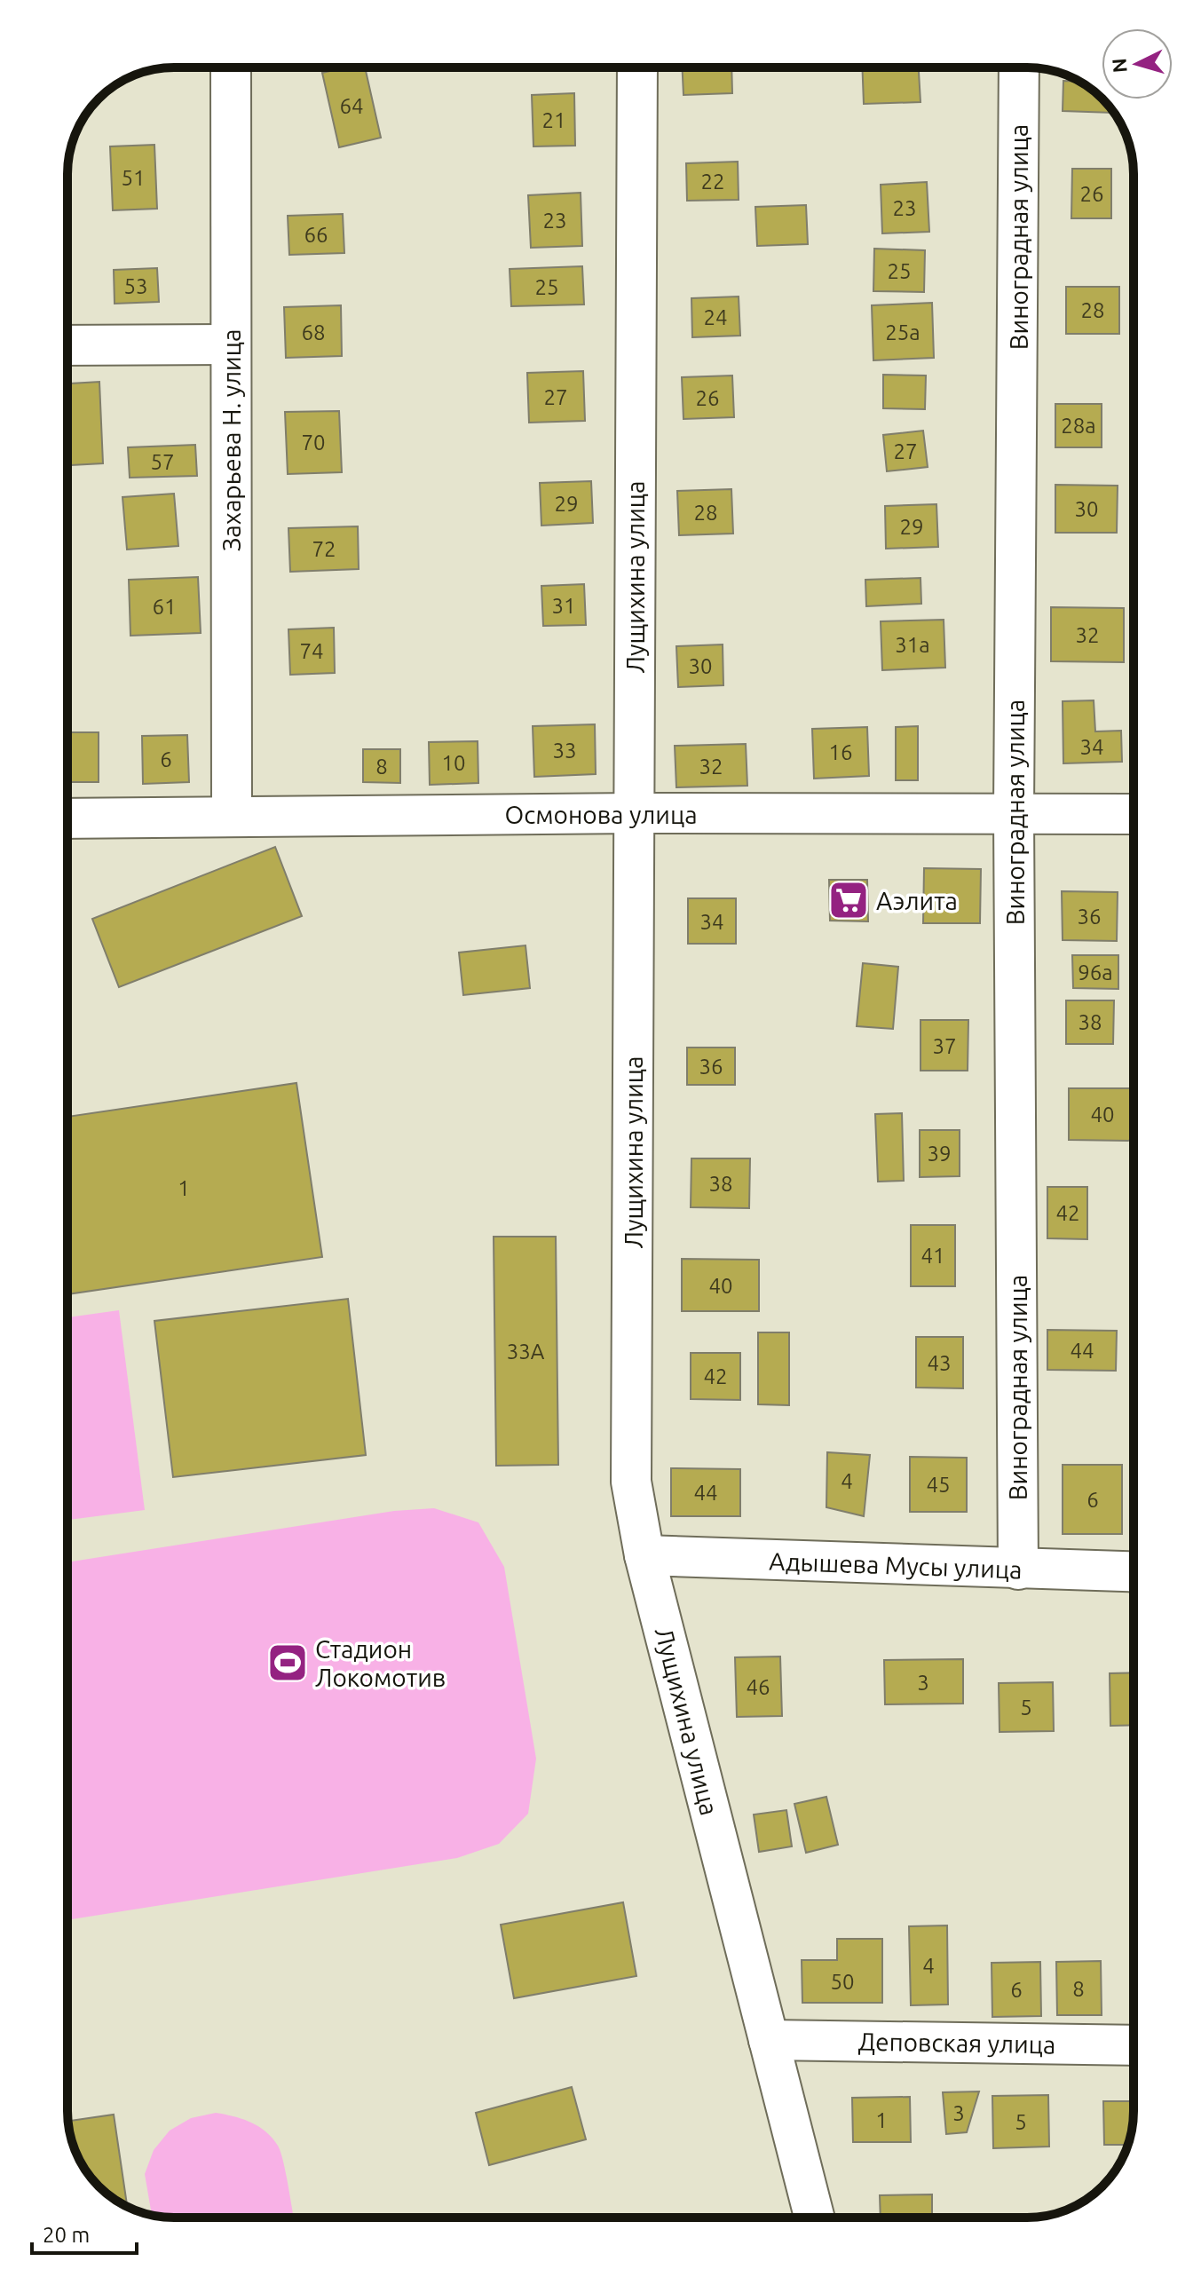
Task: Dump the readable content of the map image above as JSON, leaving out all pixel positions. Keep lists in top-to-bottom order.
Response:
{
  "streets": {
    "street": [
      "Виноградная улица",
      "Захарьева Н. улица",
      "Лущихина улица",
      "Осмонова улица",
      "Адышева Мусы улица",
      "Деповская улица"
    ]
  },
  "crossings": [
    ["Виноградная улица", "Осмонова улица"],
    ["Виноградная улица", "Адышева Мусы улица"],
    ["Захарьева Н. улица", "Осмонова улица"],
    ["Лущихина улица", "Осмонова улица"],
    ["Лущихина улица", "Адышева Мусы улица"],
    ["Лущихина улица", "Деповская улица"]
  ],
  "places": {
    "supermarket": ["Аэлита"],
    "sports": ["Стадион Локомотив"]
  },
  "house_numbers": [
    "64",
    "21",
    "51",
    "22",
    "26",
    "23",
    "23",
    "66",
    "25",
    "53",
    "25",
    "28",
    "24",
    "68",
    "25а",
    "27",
    "26",
    "28а",
    "70",
    "27",
    "57",
    "29",
    "30",
    "28",
    "29",
    "72",
    "31",
    "61",
    "32",
    "31а",
    "74",
    "30",
    "34",
    "33",
    "16",
    "6",
    "10",
    "8",
    "32",
    "36",
    "34",
    "96а",
    "38",
    "37",
    "36",
    "40",
    "39",
    "38",
    "1",
    "42",
    "41",
    "40",
    "44",
    "33А",
    "43",
    "42",
    "4",
    "45",
    "44",
    "6",
    "3",
    "46",
    "5",
    "4",
    "50",
    "8",
    "6",
    "3",
    "1",
    "5"
  ],
  "scale_bar": "20 m",
  "north": "left"
}
